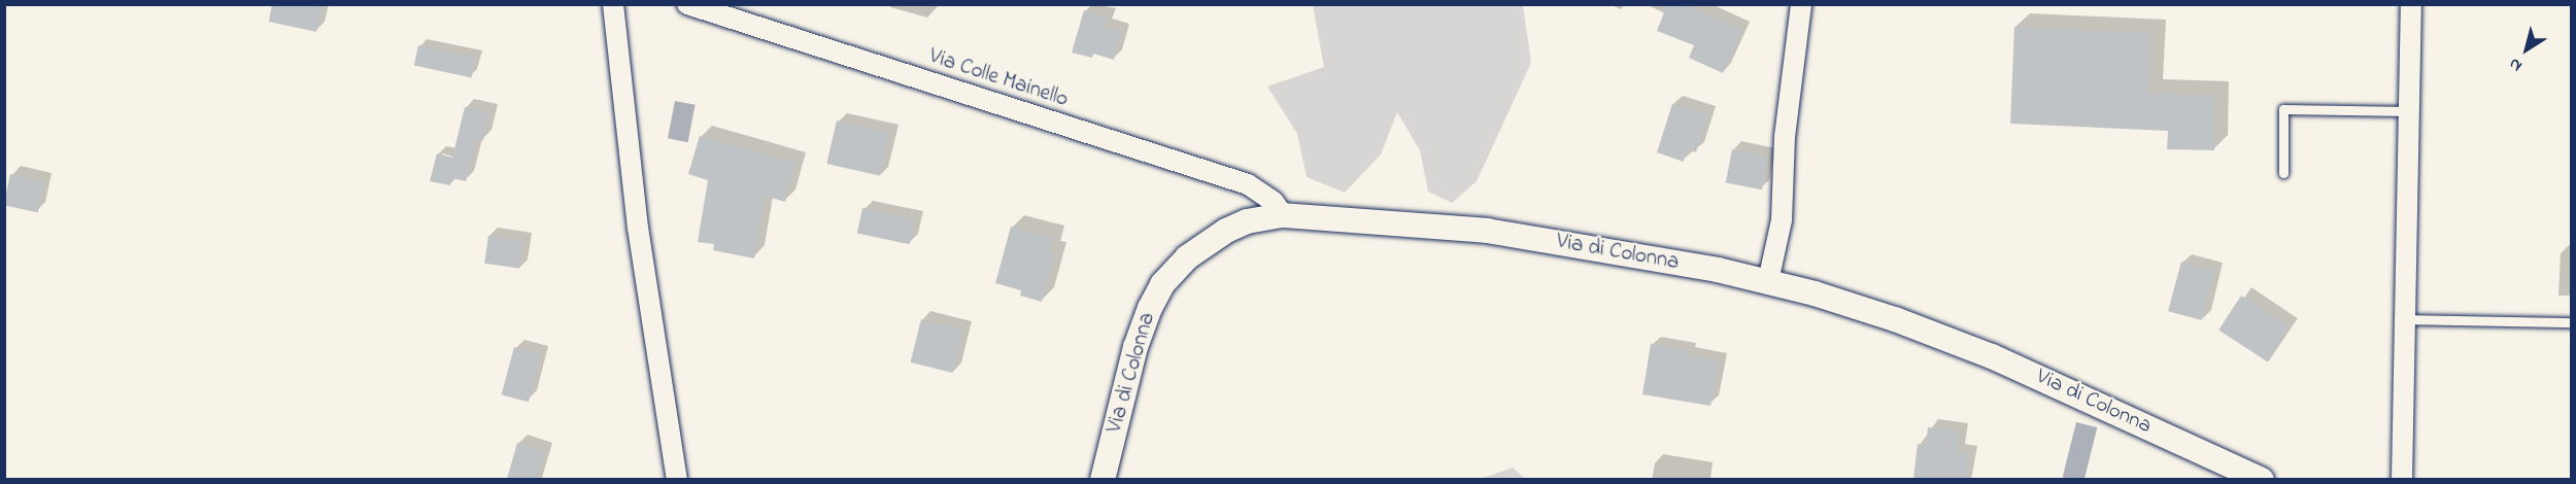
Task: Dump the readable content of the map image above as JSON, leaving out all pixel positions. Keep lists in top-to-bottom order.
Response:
{
  "streets": {
    "street": ["Via Colle Mainello", "Via di Colonna"]
  },
  "crossings": [
    ["Via Colle Mainello", "Via di Colonna"]
  ],
  "north": "bottom left"
}
